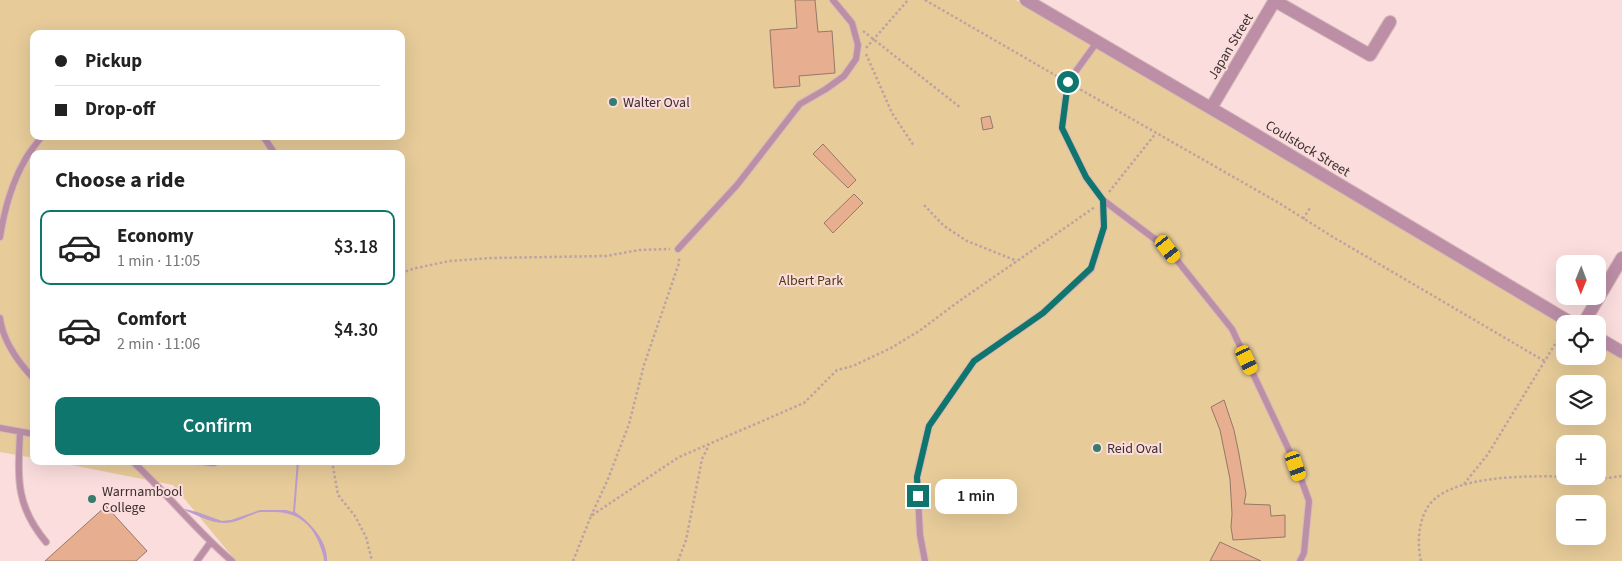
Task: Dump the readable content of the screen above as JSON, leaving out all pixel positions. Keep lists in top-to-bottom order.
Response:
{
  "streets": {
    "street": ["Japan Street", "Coulstock Street"]
  },
  "crossings": [
    ["Japan Street", "Coulstock Street"]
  ],
  "parks": ["Albert Park"],
  "places": ["Walter Oval", "Reid Oval", "Warrnambool College"],
  "north": "bottom",
  "page": {
    "banner": ["Pickup", "Drop-off"],
    "heading": "Choose a ride",
    "list": [
      {
        "name": "Economy",
        "note": "1 min · 11:05",
        "value": "$3.18"
      },
      {
        "name": "Comfort",
        "note": "2 min · 11:06",
        "value": "$4.30"
      }
    ],
    "map_buttons": ["+", "−"],
    "buttons": "Confirm",
    "bubble": "1 min"
  }
}
